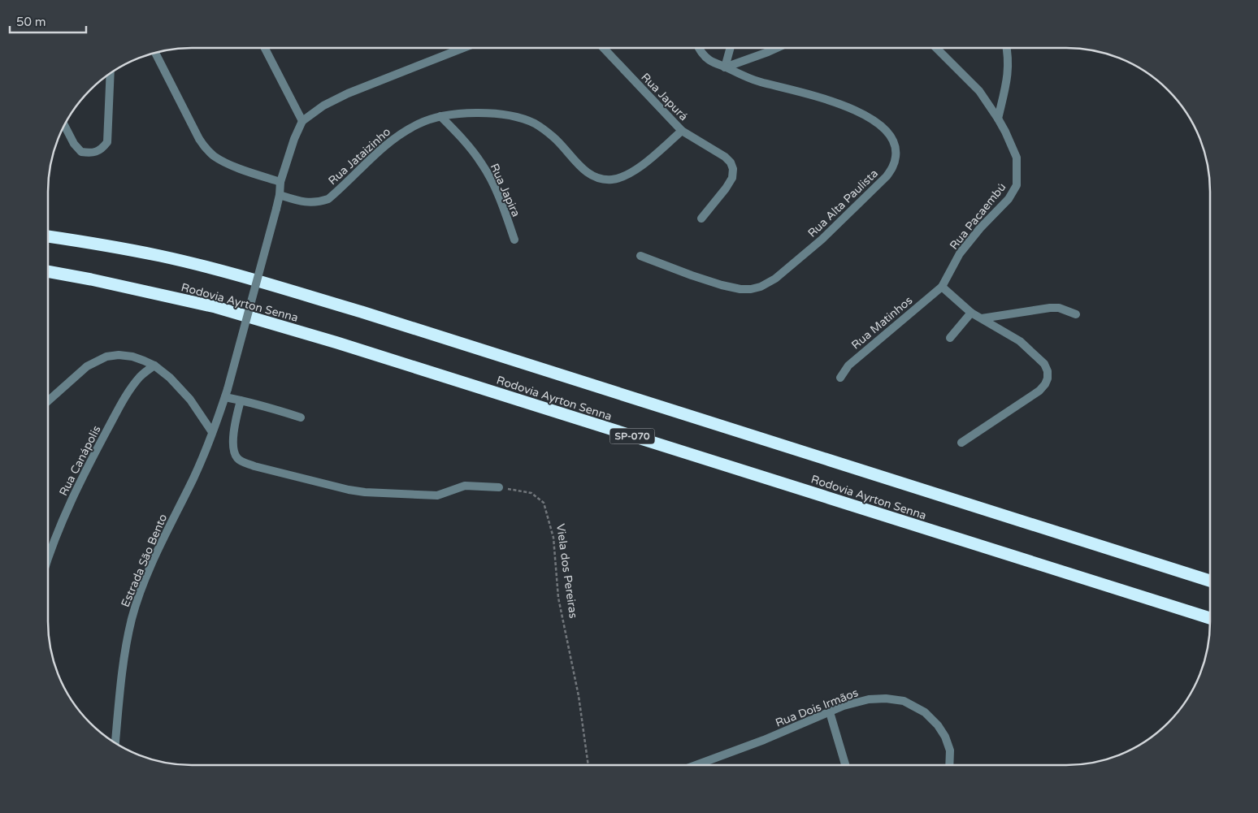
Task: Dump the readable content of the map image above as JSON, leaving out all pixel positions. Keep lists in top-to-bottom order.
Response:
{
  "streets": {
    "highway": ["Rodovia Ayrton Senna", "SP-070"],
    "street": [
      "Rua Japurá",
      "Rua Jataizinho",
      "Rua Japira",
      "Rua Alta Paulista",
      "Rua Pacaembú",
      "Rua Matinhos",
      "Rua Canápolis",
      "Estrada São Bento",
      "Rua Dois Irmãos"
    ],
    "path": ["Viela dos Pereiras"]
  },
  "crossings": [
    ["Rua Japurá", "Rua Jataizinho"],
    ["Rua Jataizinho", "Rua Japira"],
    ["Rua Jataizinho", "Estrada São Bento"],
    ["Rua Pacaembú", "Rua Matinhos"]
  ],
  "scale_bar": "50 m"
}
